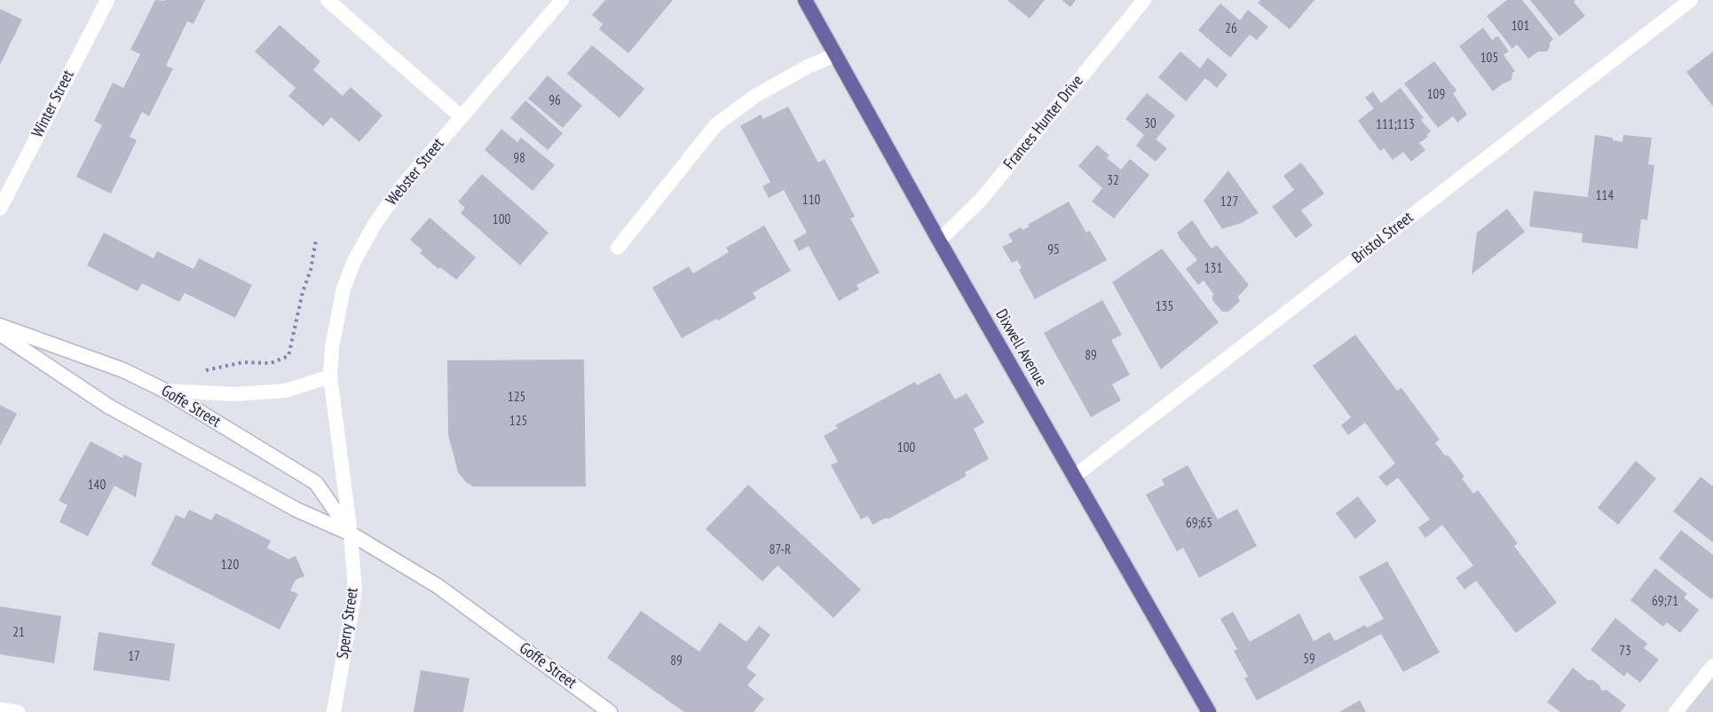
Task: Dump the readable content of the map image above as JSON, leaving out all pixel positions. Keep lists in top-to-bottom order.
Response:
{
  "streets": {
    "main road": ["Dixwell Avenue"],
    "street": [
      "Winter Street",
      "Frances Hunter Drive",
      "Webster Street",
      "Bristol Street",
      "Goffe Street",
      "Sperry Street"
    ]
  },
  "crossings": [
    ["Frances Hunter Drive", "Dixwell Avenue"],
    ["Webster Street", "Goffe Street"],
    ["Webster Street", "Sperry Street"],
    ["Bristol Street", "Dixwell Avenue"],
    ["Goffe Street", "Sperry Street"]
  ],
  "house_numbers": [
    "101",
    "26",
    "105",
    "109",
    "96",
    "30",
    "111;113",
    "98",
    "32",
    "114",
    "110",
    "127",
    "100",
    "95",
    "131",
    "135",
    "89",
    "125",
    "125",
    "100",
    "140",
    "69;65",
    "87-R",
    "120",
    "69;71",
    "21",
    "73",
    "17",
    "59",
    "89"
  ]
}
